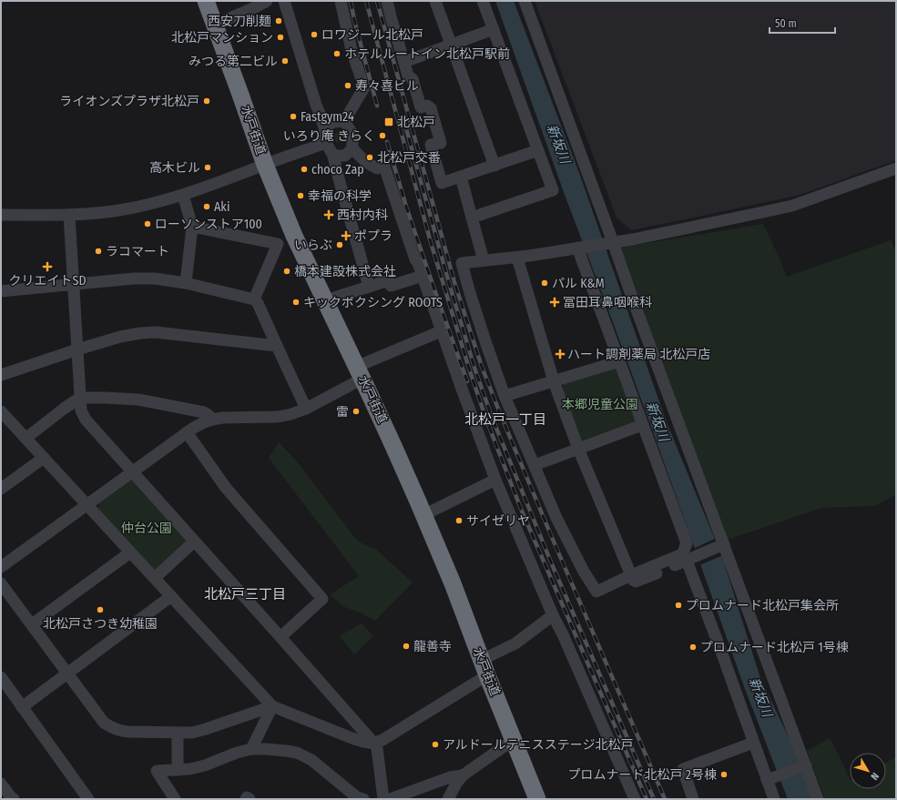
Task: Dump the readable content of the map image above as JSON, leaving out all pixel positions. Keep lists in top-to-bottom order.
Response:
{
  "streets": {
    "highway": ["水戸街道"]
  },
  "districts": ["北松戸一丁目", "北松戸三丁目"],
  "water": ["新坂川"],
  "parks": ["本郷児童公園", "仲台公園"],
  "places": {
    "other": [
      "西安刀削麺",
      "ロワジール北松戸",
      "北松戸マンション",
      "ホテルルートイン北松戸駅前",
      "みつる第二ビル",
      "寿々喜ビル",
      "ライオンズプラザ北松戸",
      "Fastgym24",
      "いろり庵 きらく",
      "北松戸交番",
      "高木ビル",
      "choco Zap",
      "幸福の科学",
      "Aki",
      "ローソンストア100",
      "いらぶ",
      "ラコマート",
      "橋本建設株式会社",
      "パル K&M",
      "キックボクシング ROOTS",
      "雷",
      "サイゼリヤ",
      "プロムナード北松戸集会所",
      "北松戸さつき幼稚園",
      "龍善寺",
      "プロムナード北松戸 1号棟",
      "アルドールテニスステージ北松戸",
      "プロムナード北松戸 2号棟"
    ],
    "transit": ["北松戸"],
    "health": [
      "西村内科",
      "ポプラ",
      "クリエイトSD",
      "冨田耳鼻咽喉科",
      "ハート調剤薬局 北松戸店"
    ]
  },
  "scale_bar": "50 m",
  "north": "bottom right"
}
